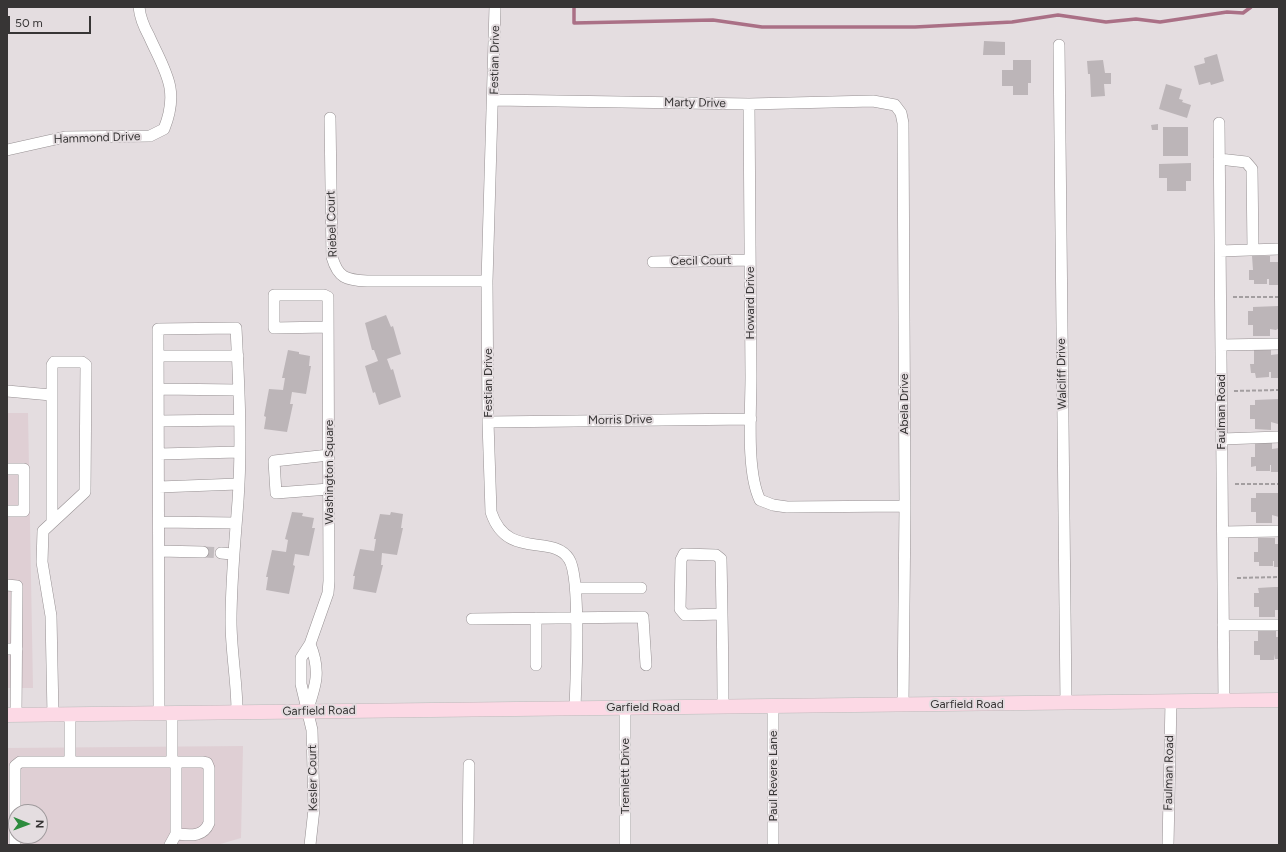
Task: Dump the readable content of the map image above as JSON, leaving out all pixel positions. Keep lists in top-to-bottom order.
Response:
{
  "streets": {
    "main road": ["Garfield Road"],
    "street": [
      "Festian Drive",
      "Marty Drive",
      "Hammond Drive",
      "Riebel Court",
      "Cecil Court",
      "Howard Drive",
      "Walcliff Drive",
      "Abela Drive",
      "Faulman Road",
      "Morris Drive",
      "Washington Square",
      "Tremlett Drive",
      "Paul Revere Lane",
      "Kesler Court"
    ]
  },
  "crossings": [
    ["Festian Drive", "Marty Drive"],
    ["Festian Drive", "Riebel Court"],
    ["Festian Drive", "Morris Drive"],
    ["Festian Drive", "Garfield Road"],
    ["Marty Drive", "Howard Drive"],
    ["Marty Drive", "Abela Drive"],
    ["Cecil Court", "Howard Drive"],
    ["Howard Drive", "Abela Drive"],
    ["Howard Drive", "Morris Drive"],
    ["Walcliff Drive", "Garfield Road"],
    ["Abela Drive", "Garfield Road"],
    ["Faulman Road", "Garfield Road"],
    ["Washington Square", "Garfield Road"],
    ["Washington Square", "Kesler Court"],
    ["Garfield Road", "Tremlett Drive"],
    ["Garfield Road", "Paul Revere Lane"],
    ["Garfield Road", "Kesler Court"]
  ],
  "scale_bar": "50 m",
  "north": "right"
}
